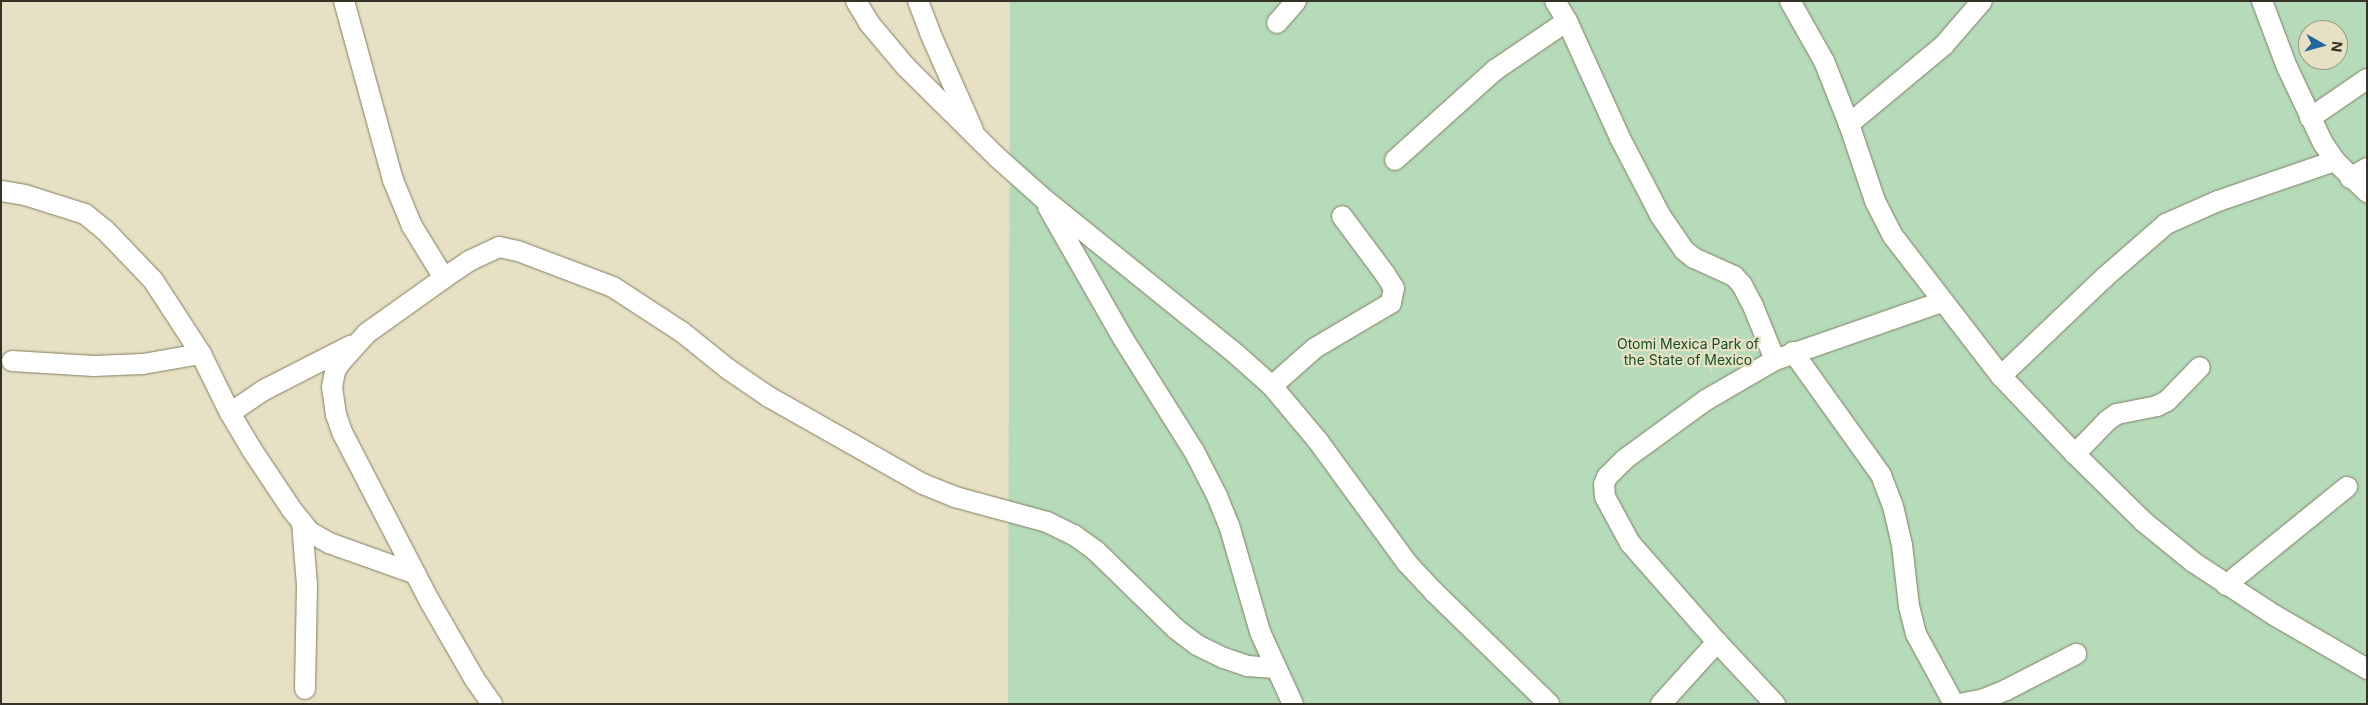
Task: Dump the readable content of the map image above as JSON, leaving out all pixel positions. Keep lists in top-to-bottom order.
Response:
{
  "parks": ["Otomi Mexica Park of the State of Mexico"],
  "north": "right"
}
